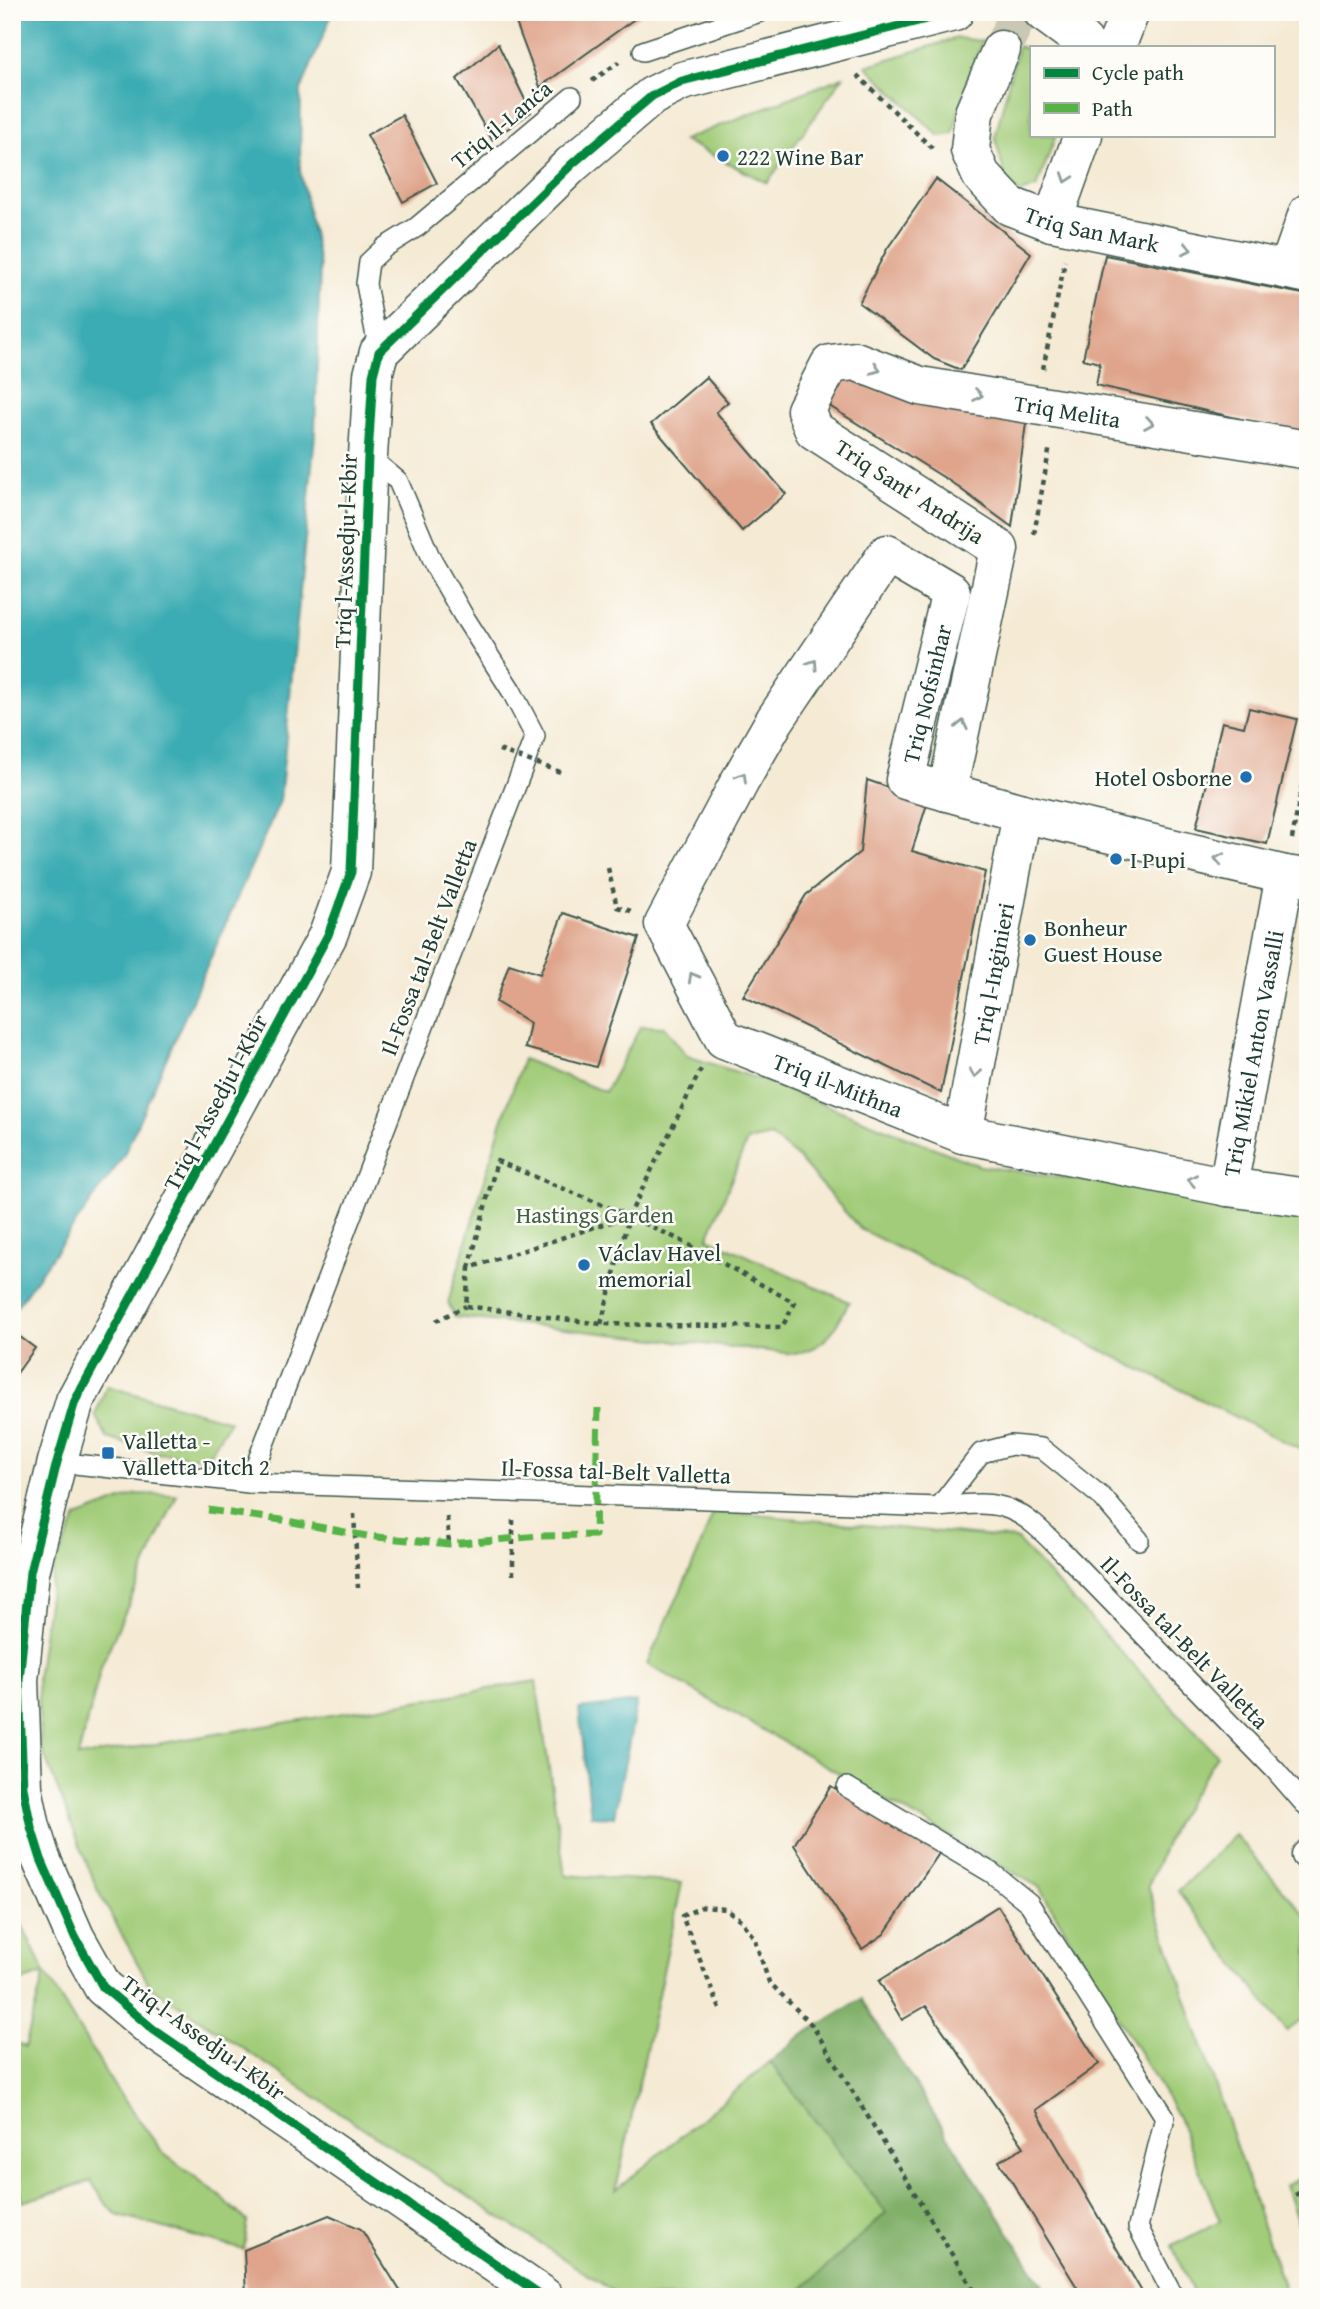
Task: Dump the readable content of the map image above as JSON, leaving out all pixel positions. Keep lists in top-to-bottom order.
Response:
{
  "streets": {
    "street": [
      "Triq San Mark",
      "Triq Melita",
      "Triq Sant' Andrija",
      "Triq l-Assedju l-Kbir",
      "Triq Nofsinhar",
      "Triq l-Inġinieri",
      "Triq Mikiel Anton Vassalli",
      "Triq il-Mitħna"
    ],
    "lane": ["Triq il-Lanċa", "Il-Fossa tal-Belt Valletta"]
  },
  "crossings": [
    ["Triq il-Lanċa", "Triq l-Assedju l-Kbir"],
    ["Triq Melita", "Triq Sant' Andrija"],
    ["Triq Sant' Andrija", "Triq Nofsinhar"],
    ["Triq l-Assedju l-Kbir", "Il-Fossa tal-Belt Valletta"],
    ["Triq Nofsinhar", "Triq l-Inġinieri"],
    ["Triq Nofsinhar", "Triq Mikiel Anton Vassalli"],
    ["Triq Nofsinhar", "Triq il-Mitħna"],
    ["Triq l-Inġinieri", "Triq il-Mitħna"],
    ["Triq Mikiel Anton Vassalli", "Triq il-Mitħna"]
  ],
  "one_way": [
    "Triq San Mark",
    "Triq Melita",
    "Triq Sant' Andrija",
    "Triq l-Inġinieri",
    "Triq il-Mitħna"
  ],
  "parks": ["Hastings Garden"],
  "places": {
    "other": [
      "222 Wine Bar",
      "Hotel Osborne",
      "I Pupi",
      "Bonheur Guest House",
      "Václav Havel memorial"
    ],
    "transit": ["Valletta - Valletta Ditch 2"]
  },
  "legend": ["Cycle path", "Path"]
}
